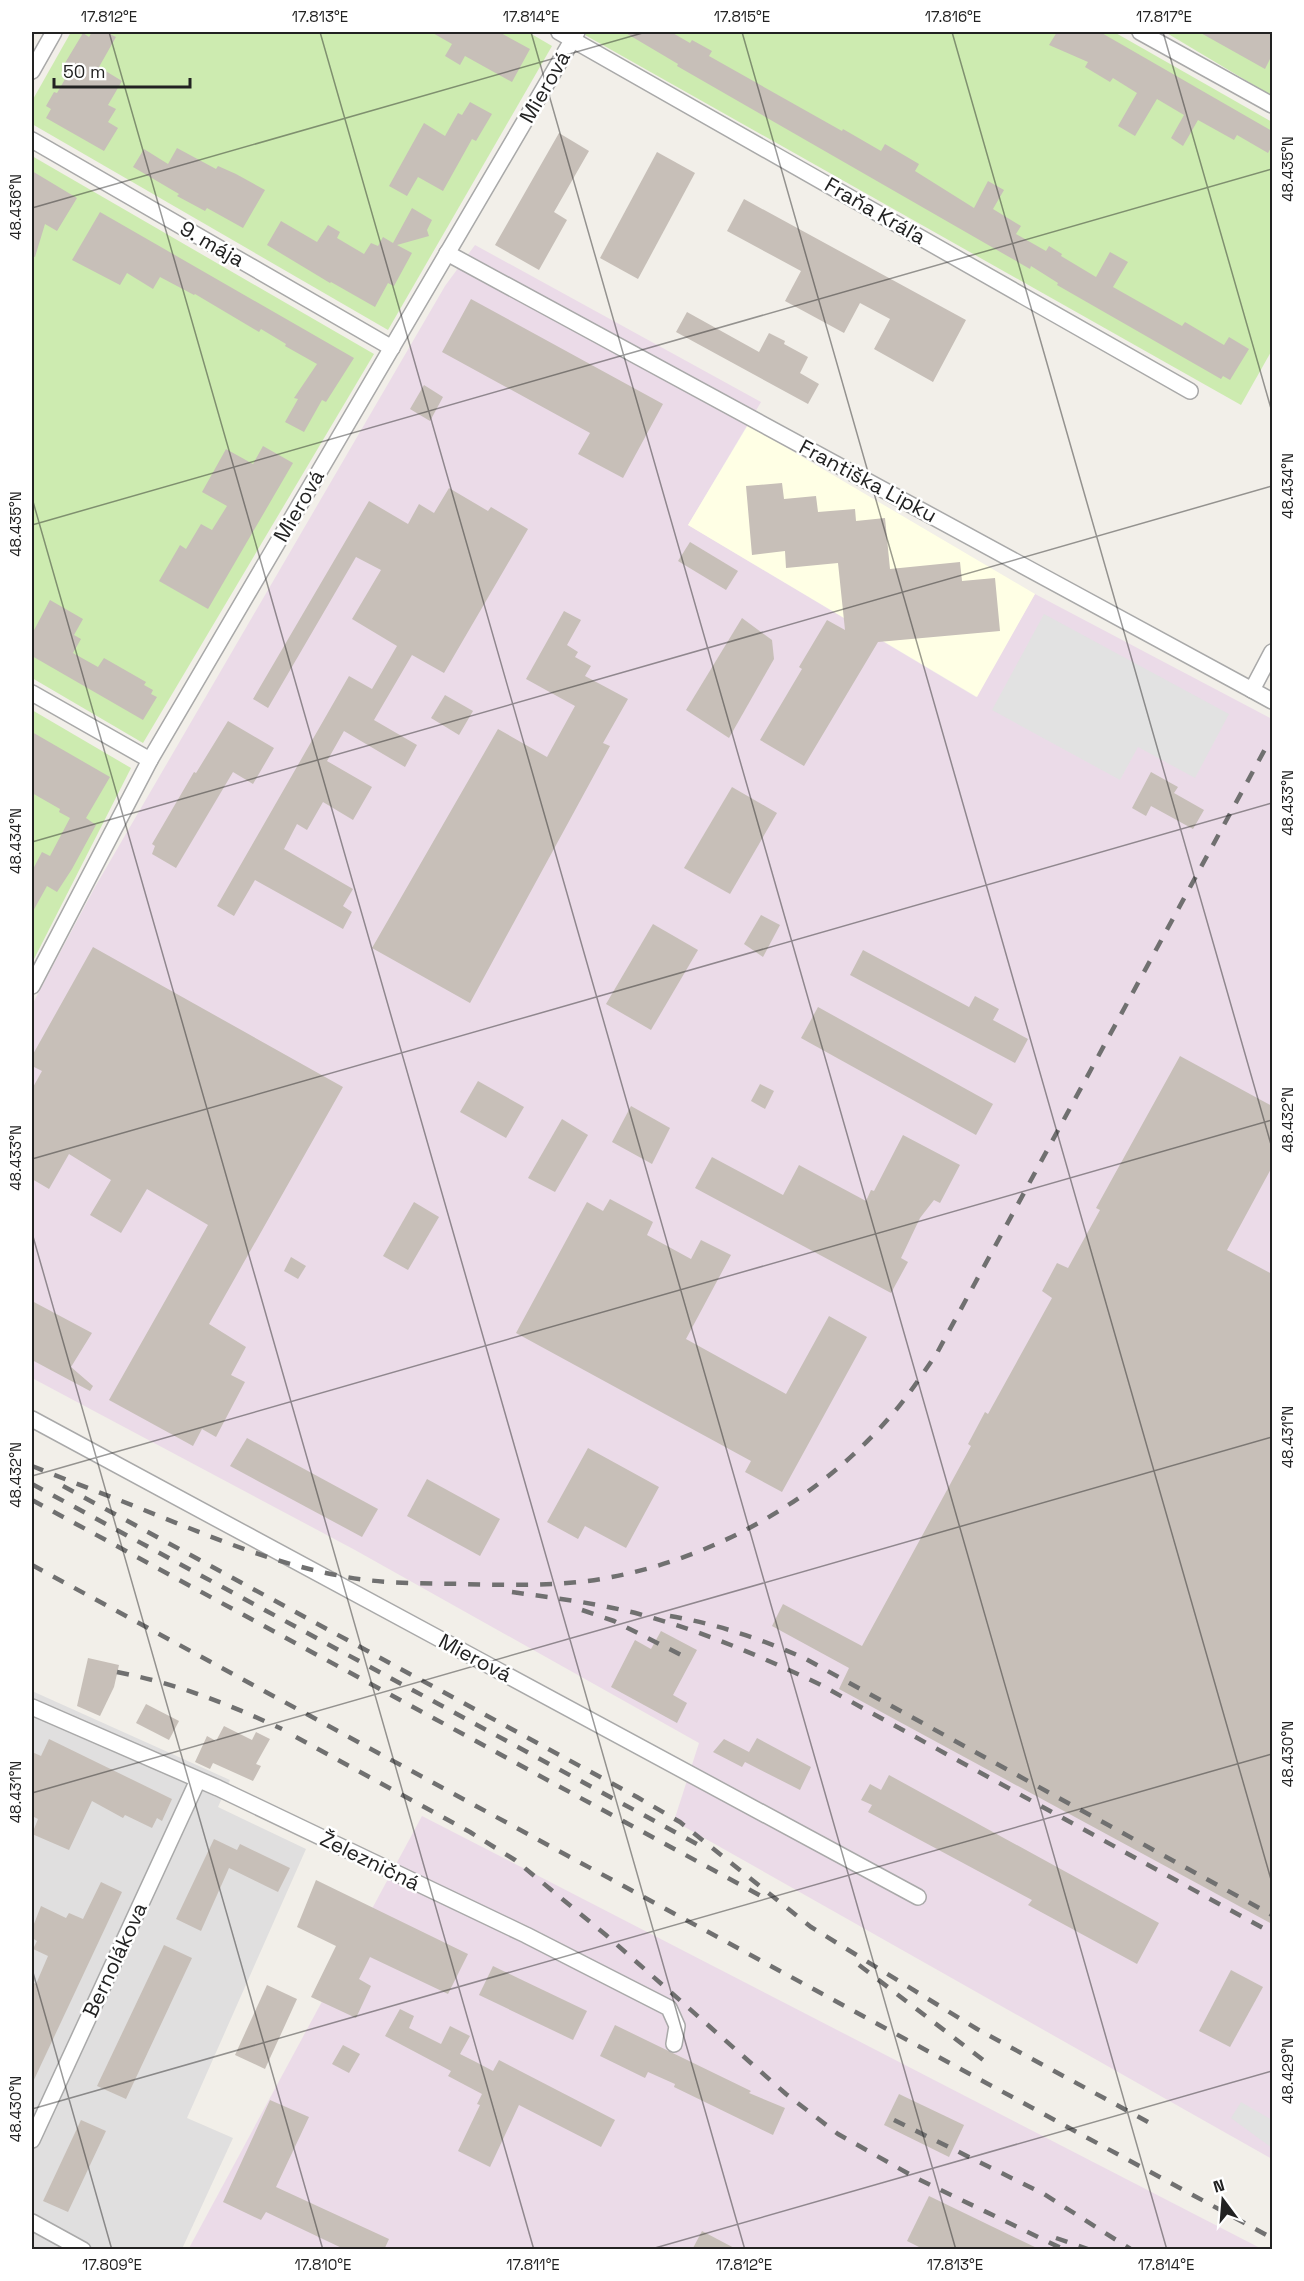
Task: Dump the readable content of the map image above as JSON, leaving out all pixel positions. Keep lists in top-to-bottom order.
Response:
{
  "streets": {
    "street": [
      "Mierová",
      "Fraňa Kráľa",
      "9. mája",
      "Františka Lipku",
      "Železničná",
      "Bernolákova"
    ]
  },
  "crossings": [
    ["Mierová", "Fraňa Kráľa"],
    ["Mierová", "9. mája"],
    ["Mierová", "Františka Lipku"],
    ["Železničná", "Bernolákova"]
  ],
  "scale_bar": "50 m",
  "north": "top",
  "coordinates": [
    "17.812°E",
    "17.813°E",
    "17.814°E",
    "17.815°E",
    "17.816°E",
    "17.817°E",
    "48.435°N",
    "48.436°N",
    "48.434°N",
    "48.433°N",
    "48.432°N",
    "48.431°N",
    "48.430°N",
    "48.429°N",
    "17.809°E",
    "17.810°E",
    "17.811°E"
  ]
}
